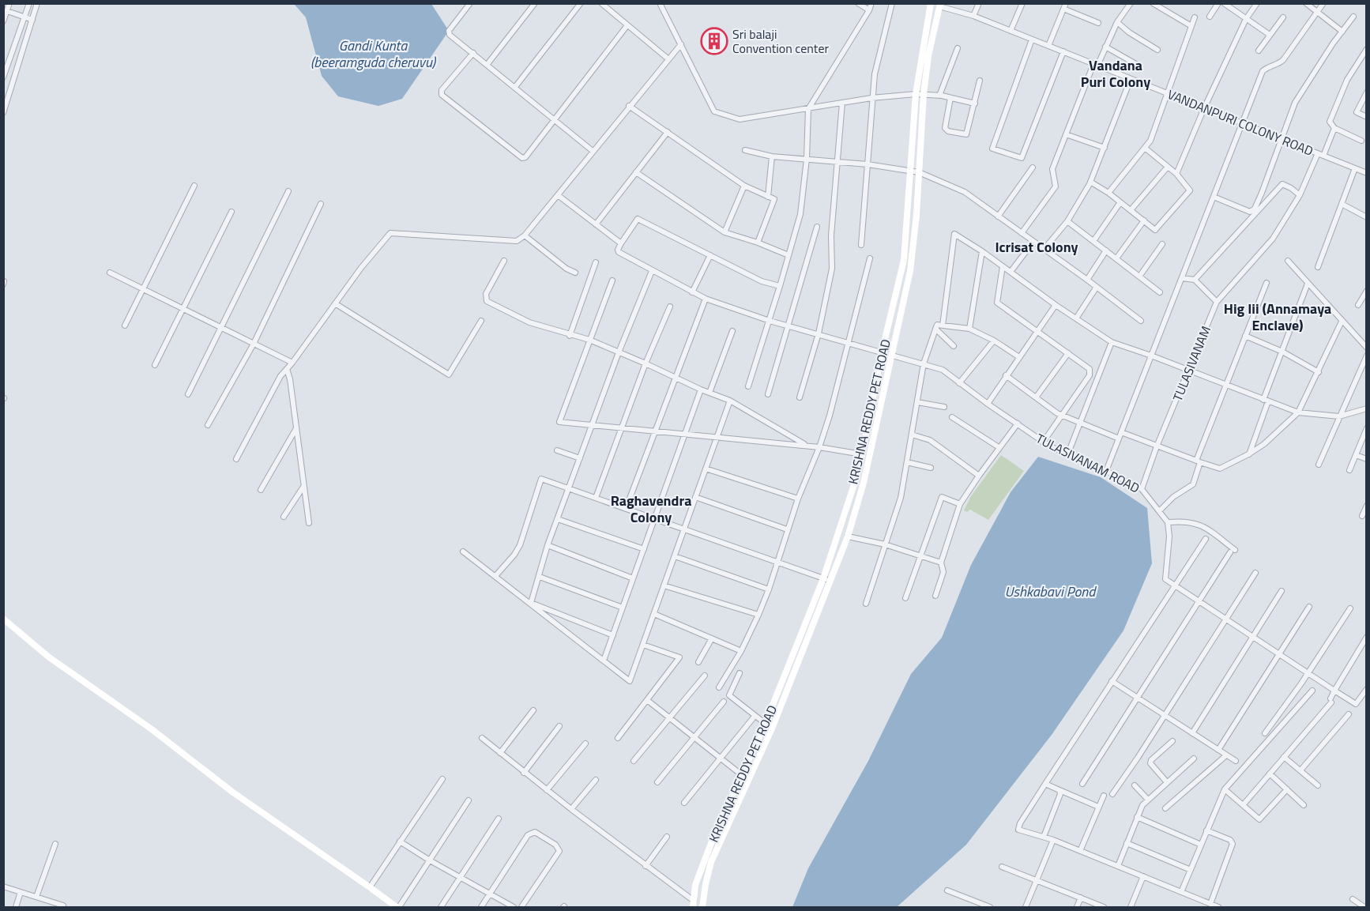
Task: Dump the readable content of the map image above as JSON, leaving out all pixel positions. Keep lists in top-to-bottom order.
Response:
{
  "streets": {
    "main road": ["KRISHNA REDDY PET ROAD"],
    "street": ["VANDANPURI COLONY ROAD", "TULASIVANAM", "TULASIVANAM ROAD"]
  },
  "crossings": [
    ["VANDANPURI COLONY ROAD", "TULASIVANAM"],
    ["VANDANPURI COLONY ROAD", "KRISHNA REDDY PET ROAD"],
    ["TULASIVANAM", "TULASIVANAM ROAD"],
    ["KRISHNA REDDY PET ROAD", "TULASIVANAM ROAD"]
  ],
  "districts": [
    "Vandana Puri Colony",
    "Icrisat Colony",
    "Hig Iii (Annamaya Enclave)",
    "Raghavendra Colony"
  ],
  "water": ["Gandi Kunta (beeramguda cheruvu)", "Ushkabavi Pond"],
  "places": {
    "building": ["Sri balaji Convention center"]
  }
}
